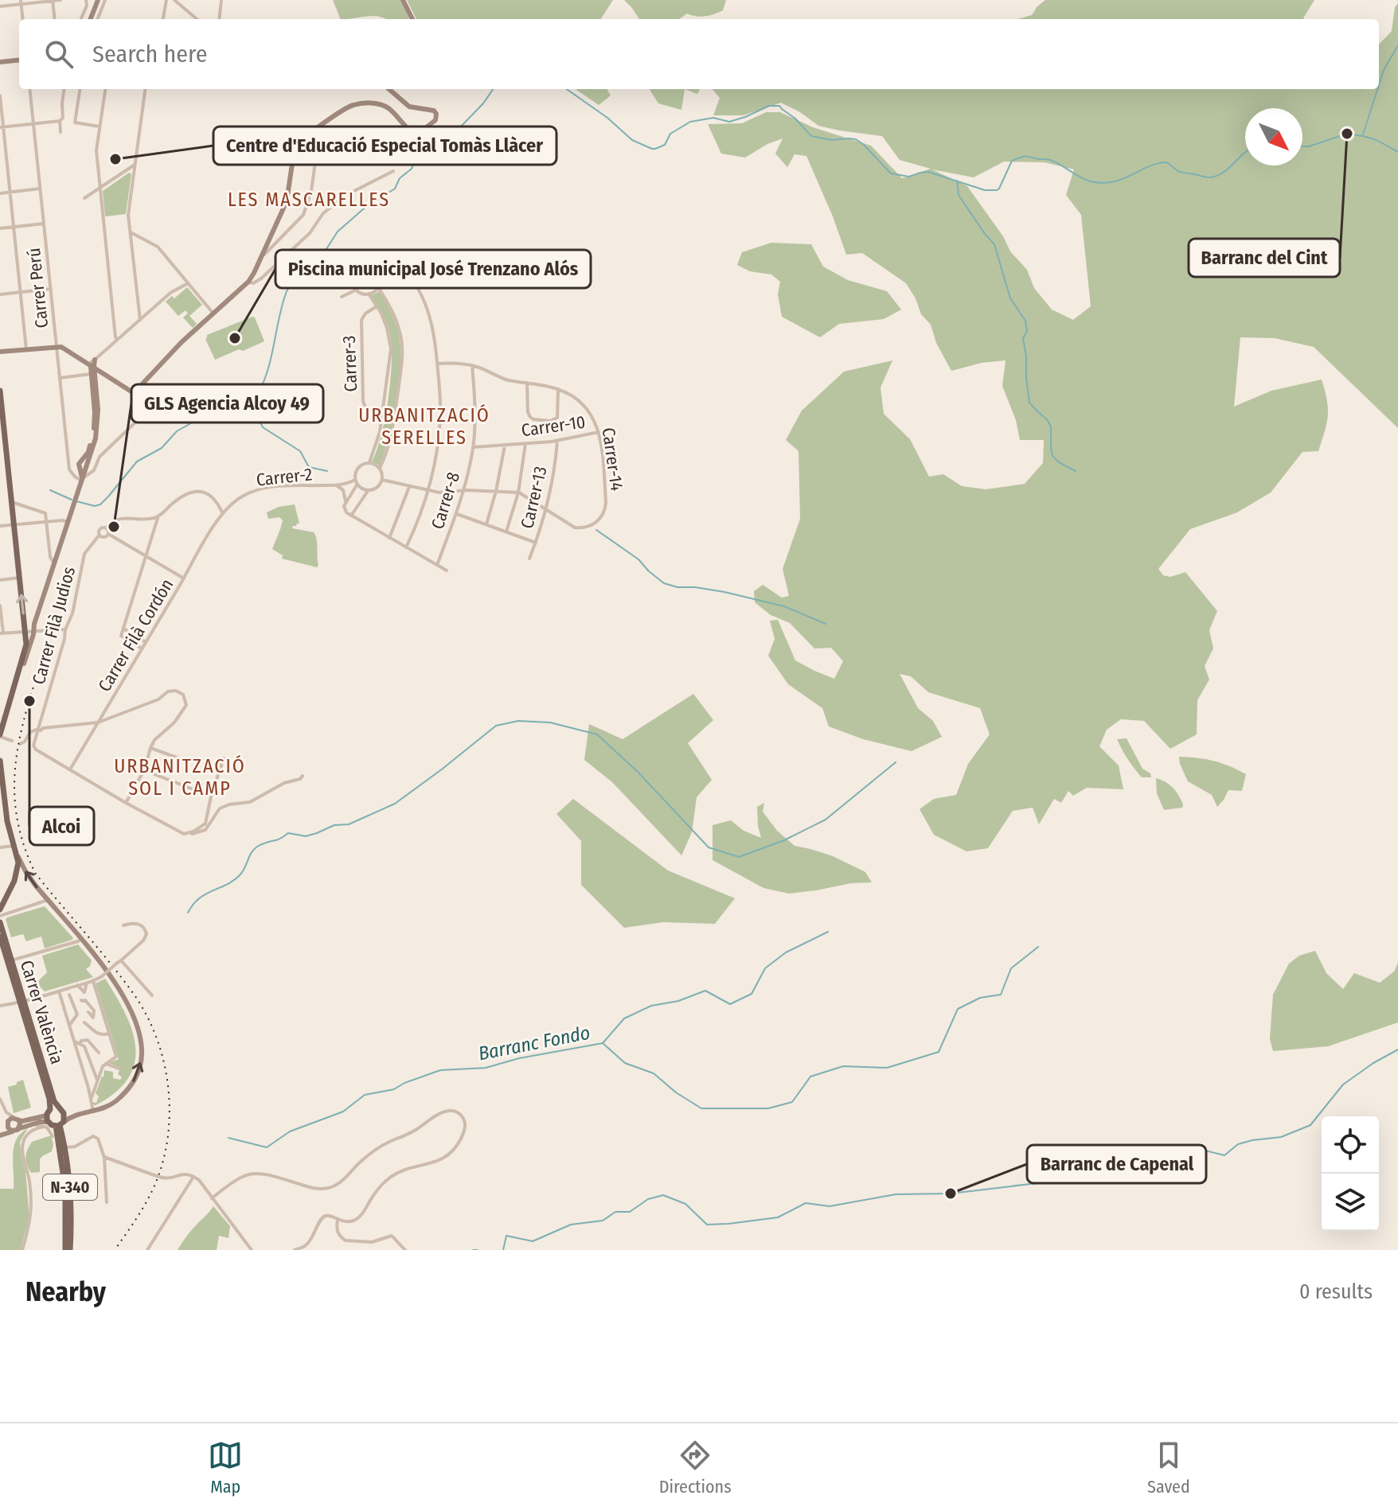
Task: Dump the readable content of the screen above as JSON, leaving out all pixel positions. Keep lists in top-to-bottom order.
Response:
{
  "streets": {
    "main road": ["Carrer València", "N-340"],
    "street": [
      "Carrer Perú",
      "Carrer-3",
      "Carrer-10",
      "Carrer-14",
      "Carrer-2",
      "Carrer-13",
      "Carrer-8",
      "Carrer Filà Judios",
      "Carrer Filà Cordón"
    ]
  },
  "crossings": [
    ["Carrer-10", "Carrer-14"],
    ["Carrer-10", "Carrer-13"],
    ["Carrer-10", "Carrer-8"],
    ["Carrer-14", "Carrer-2"],
    ["Carrer-14", "Carrer-13"],
    ["Carrer-14", "Carrer-8"],
    ["Carrer-2", "Carrer Filà Cordón"],
    ["Carrer Filà Judios", "Carrer Filà Cordón"],
    ["Carrer València", "N-340"]
  ],
  "districts": ["LES MASCARELLES", "URBANITZACIÓ SERELLES", "URBANITZACIÓ SOL I CAMP"],
  "water": ["Barranc Fondo"],
  "places": [
    "Barranc del Cint",
    "Centre d'Educació Especial Tomàs Llàcer",
    "Piscina municipal José Trenzano Alós",
    "GLS Agencia Alcoy 49",
    "Alcoi",
    "Barranc de Capenal"
  ],
  "north": "bottom right",
  "page": {
    "search": "Search here",
    "heading": ["Nearby", "0 results"],
    "nav": ["Map", "Directions", "Saved"]
  }
}
